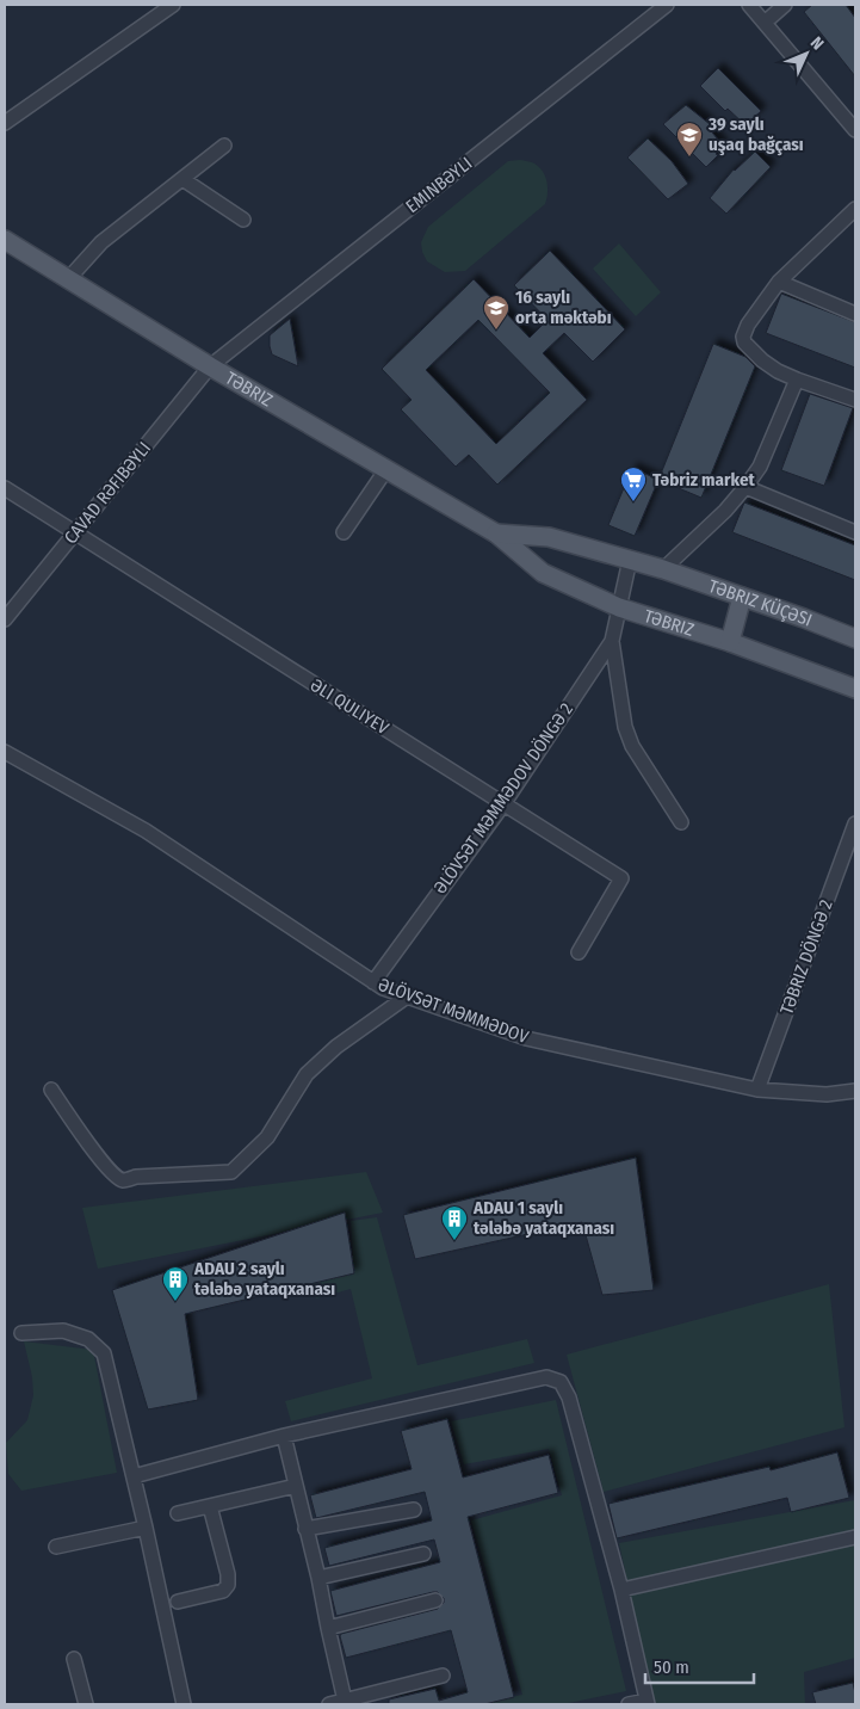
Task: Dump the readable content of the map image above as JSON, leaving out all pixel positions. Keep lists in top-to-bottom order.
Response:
{
  "streets": {
    "main road": ["TƏBRIZ", "TƏBRIZ KÜÇƏSI"],
    "street": [
      "EMINBƏYLI",
      "CAVAD RƏFIBƏYLI",
      "ƏLI QULIYEV",
      "ƏLÖVSƏT MƏMMƏDOV DÖNGƏ 2",
      "TƏBRIZ DÖNGƏ 2",
      "ƏLÖVSƏT MƏMMƏDOV"
    ]
  },
  "crossings": [
    ["EMINBƏYLI", "TƏBRIZ"],
    ["EMINBƏYLI", "CAVAD RƏFIBƏYLI"],
    ["TƏBRIZ", "CAVAD RƏFIBƏYLI"],
    ["TƏBRIZ", "TƏBRIZ KÜÇƏSI"],
    ["TƏBRIZ", "ƏLÖVSƏT MƏMMƏDOV DÖNGƏ 2"],
    ["CAVAD RƏFIBƏYLI", "ƏLI QULIYEV"],
    ["ƏLI QULIYEV", "ƏLÖVSƏT MƏMMƏDOV DÖNGƏ 2"],
    ["ƏLÖVSƏT MƏMMƏDOV DÖNGƏ 2", "ƏLÖVSƏT MƏMMƏDOV"],
    ["TƏBRIZ DÖNGƏ 2", "ƏLÖVSƏT MƏMMƏDOV"]
  ],
  "places": {
    "school or university": ["39 saylı uşaq bağçası", "16 saylı orta məktəbı"],
    "supermarket": ["Təbriz market"],
    "building": ["ADAU 1 saylı tələbə yataqxanası", "ADAU 2 saylı tələbə yataqxanası"]
  },
  "scale_bar": "50 m",
  "north": "top right"
}
